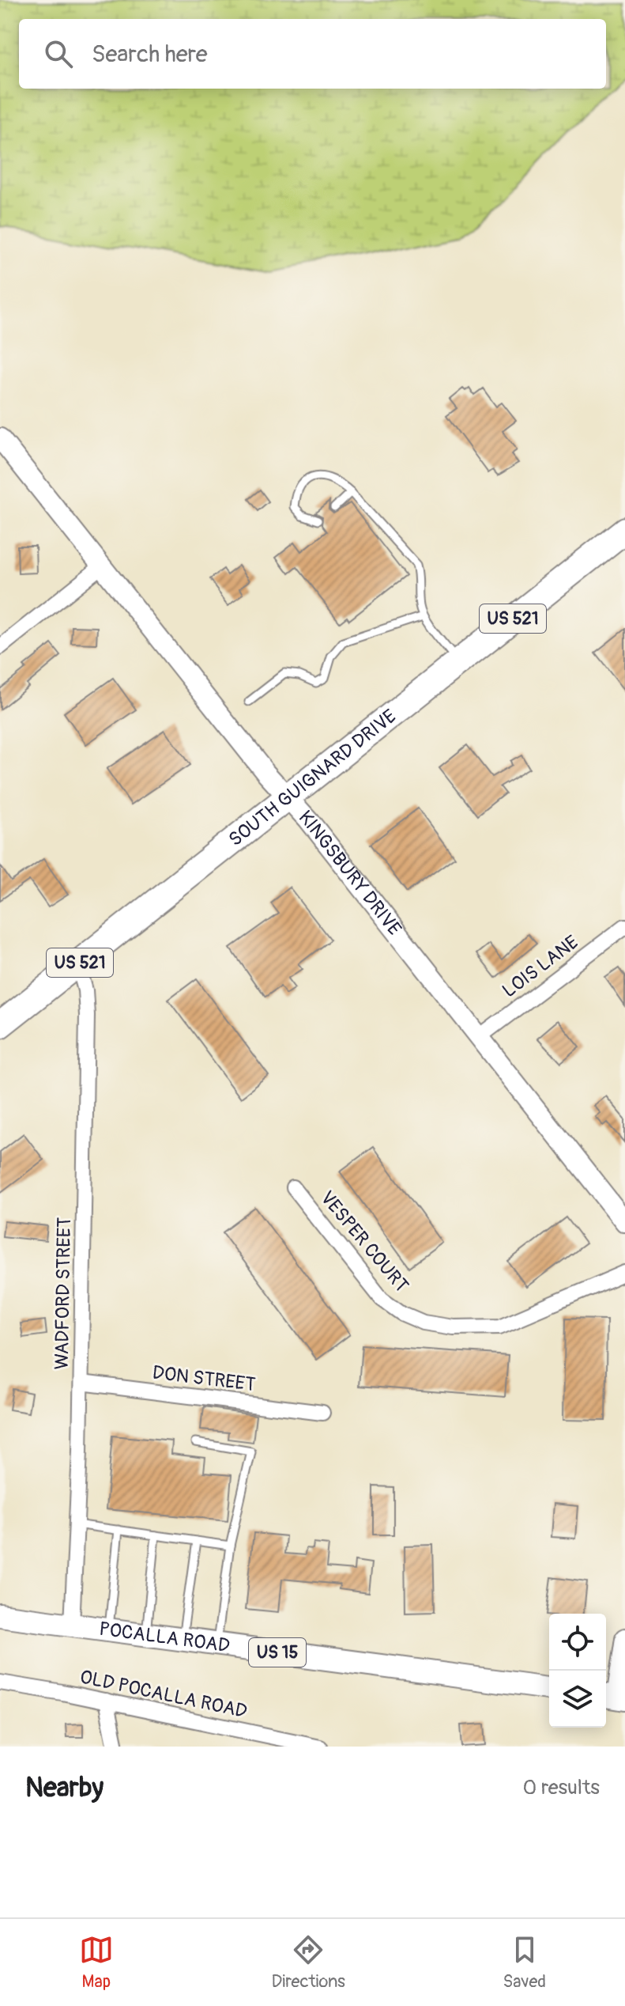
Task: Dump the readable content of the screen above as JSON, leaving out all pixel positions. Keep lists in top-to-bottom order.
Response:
{
  "streets": {
    "highway": ["US 521", "SOUTH GUIGNARD DRIVE"],
    "main road": ["POCALLA ROAD", "US 15"],
    "street": [
      "KINGSBURY DRIVE",
      "LOIS LANE",
      "VESPER COURT",
      "WADFORD STREET",
      "DON STREET",
      "OLD POCALLA ROAD"
    ]
  },
  "crossings": [
    ["SOUTH GUIGNARD DRIVE", "KINGSBURY DRIVE"],
    ["SOUTH GUIGNARD DRIVE", "WADFORD STREET"],
    ["KINGSBURY DRIVE", "LOIS LANE"],
    ["WADFORD STREET", "DON STREET"],
    ["WADFORD STREET", "POCALLA ROAD"]
  ],
  "page": {
    "search": "Search here",
    "heading": ["Nearby", "0 results"],
    "nav": ["Map", "Directions", "Saved"]
  }
}
